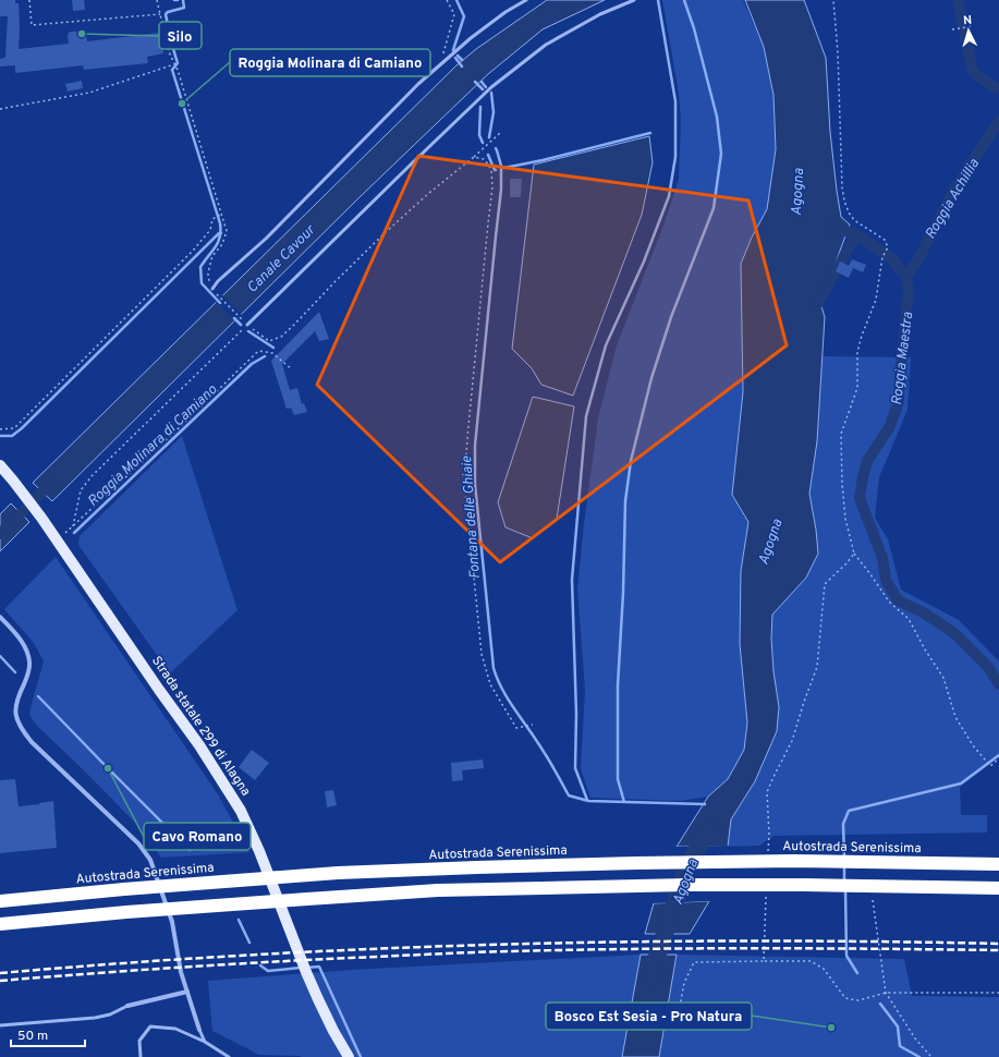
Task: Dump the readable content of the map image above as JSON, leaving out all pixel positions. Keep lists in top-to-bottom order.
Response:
{
  "streets": {
    "highway": ["Autostrada Serenissima"],
    "main road": ["Strada statale 299 di Alagna"]
  },
  "water": [
    "Agogna",
    "Roggia Achillia",
    "Canale Cavour",
    "Roggia Maestra",
    "Roggia Molinara di Camiano",
    "Fontana delle Ghiaie"
  ],
  "places": [
    "Silo",
    "Roggia Molinara di Camiano",
    "Cavo Romano",
    "Bosco Est Sesia - Pro Natura"
  ],
  "scale_bar": "50 m",
  "north": "top"
}
